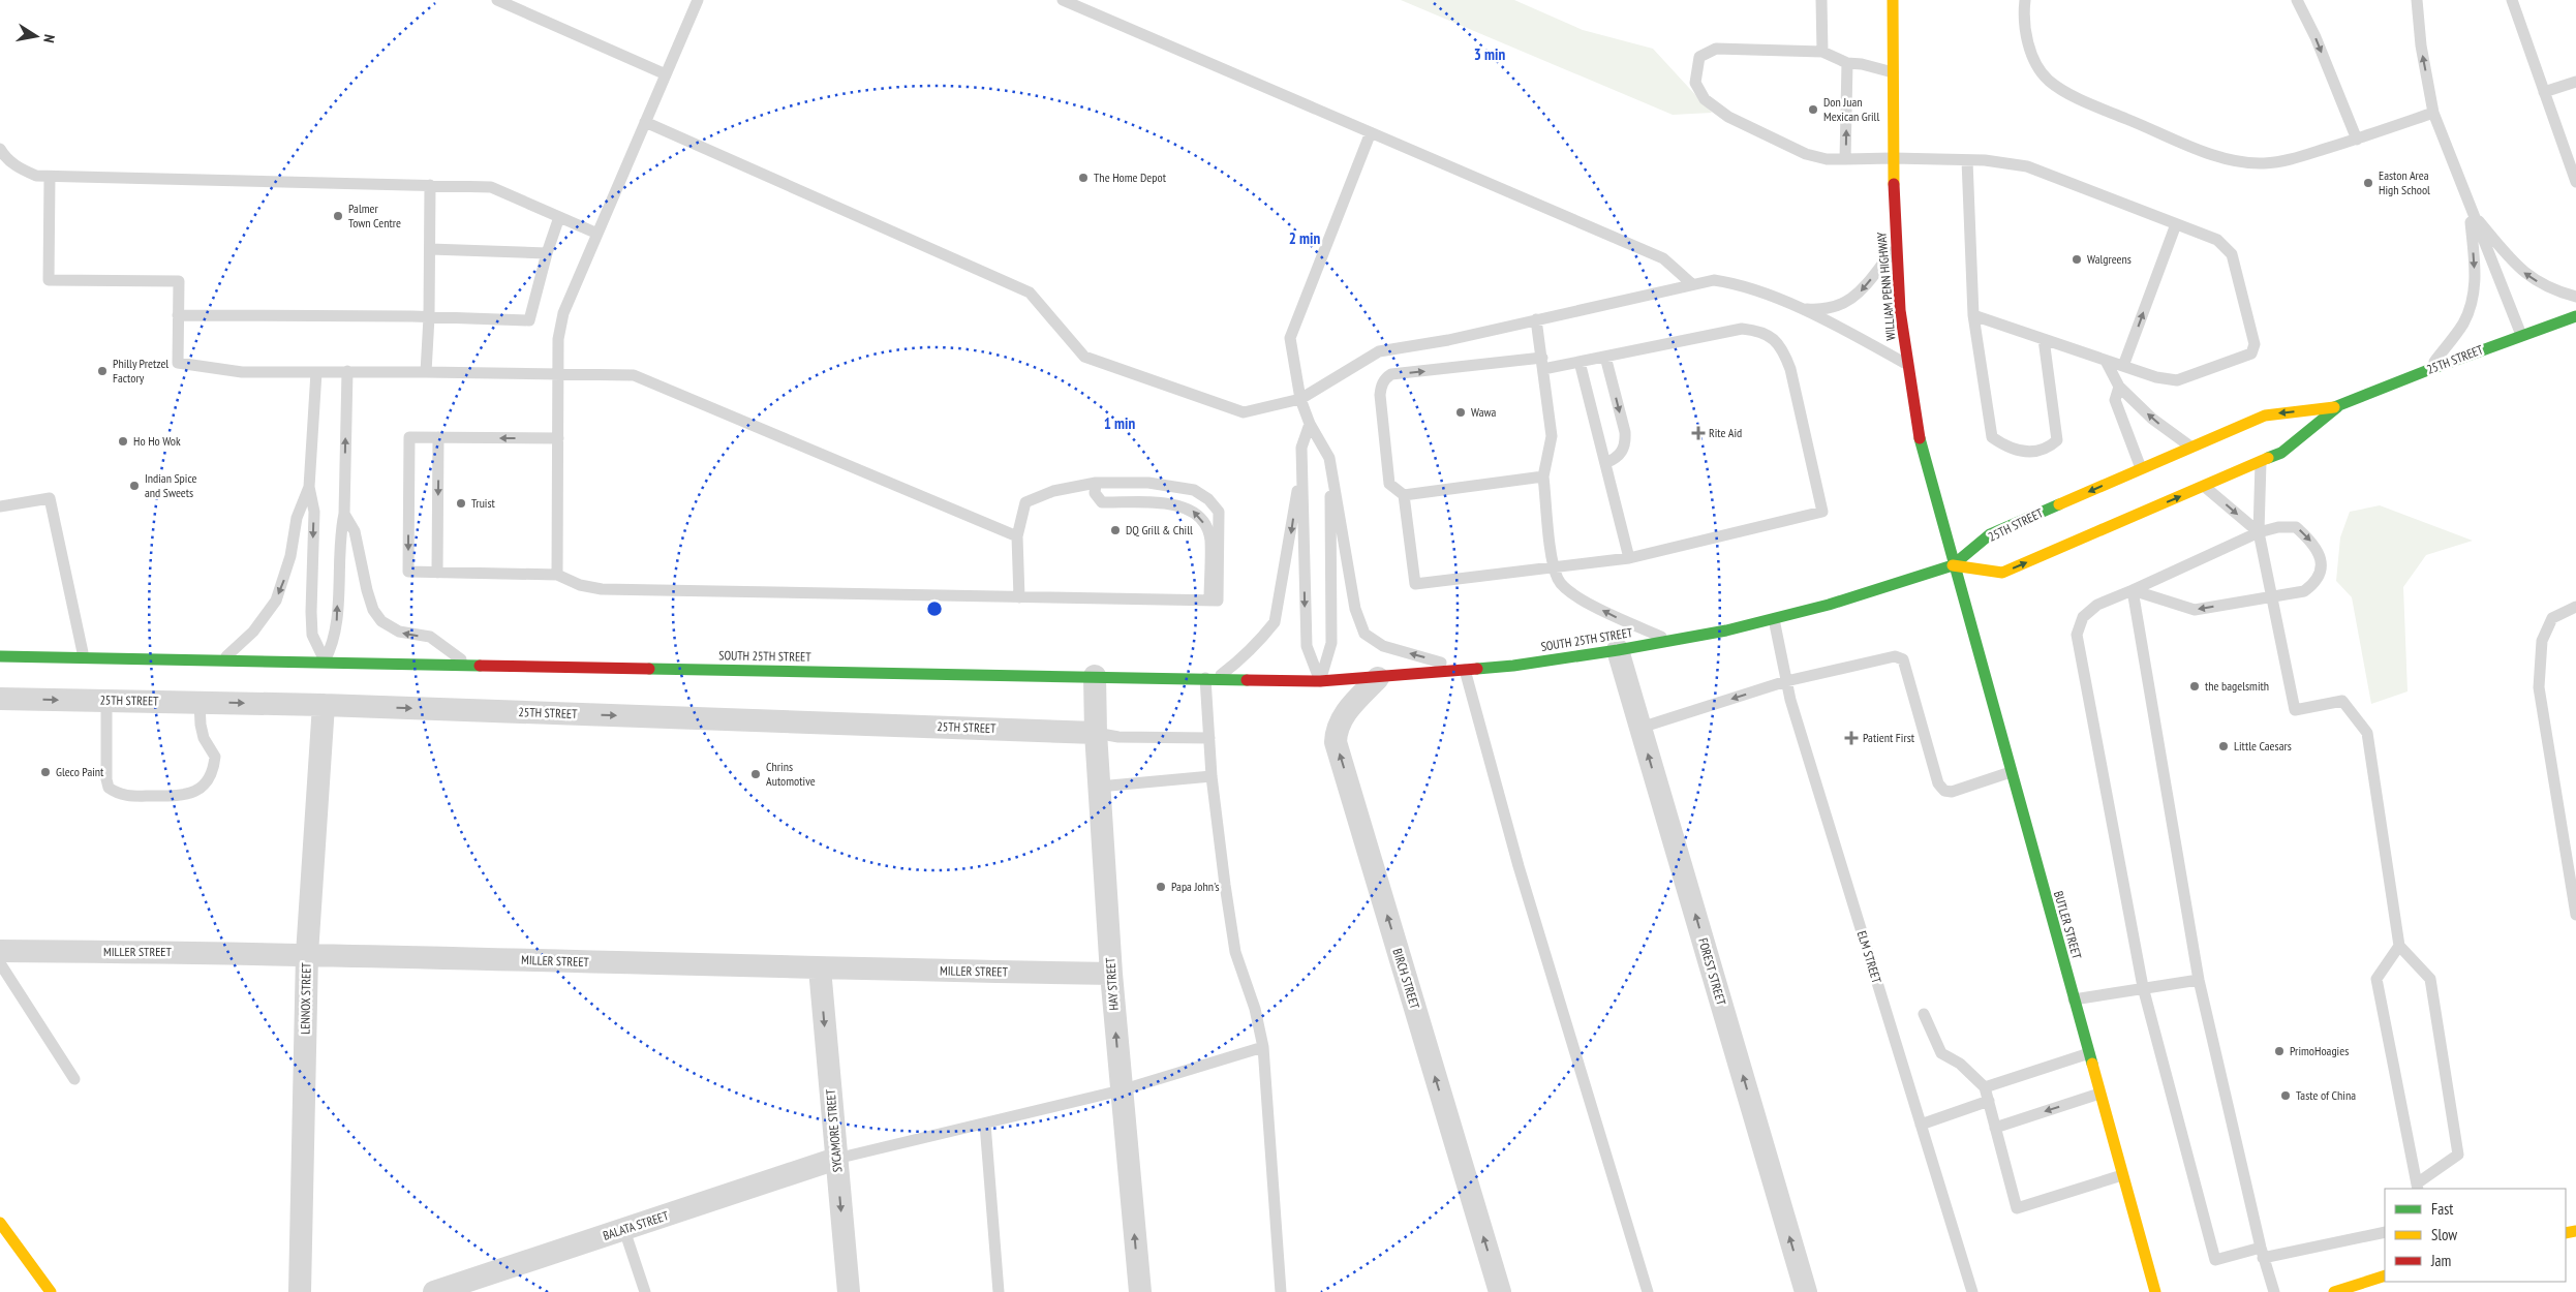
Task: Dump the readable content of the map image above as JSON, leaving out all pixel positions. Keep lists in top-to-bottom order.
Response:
{
  "streets": {
    "main road": [
      "WILLIAM PENN HIGHWAY",
      "25TH STREET",
      "SOUTH 25TH STREET",
      "BUTLER STREET"
    ],
    "street": [
      "MILLER STREET",
      "FOREST STREET",
      "BIRCH STREET",
      "HAY STREET",
      "LENNOX STREET",
      "SYCAMORE STREET",
      "BALATA STREET"
    ],
    "lane": ["ELM STREET"]
  },
  "crossings": [
    ["WILLIAM PENN HIGHWAY", "25TH STREET"],
    ["WILLIAM PENN HIGHWAY", "SOUTH 25TH STREET"],
    ["WILLIAM PENN HIGHWAY", "BUTLER STREET"],
    ["25TH STREET", "SOUTH 25TH STREET"],
    ["25TH STREET", "BUTLER STREET"],
    ["25TH STREET", "HAY STREET"],
    ["25TH STREET", "LENNOX STREET"],
    ["SOUTH 25TH STREET", "BUTLER STREET"],
    ["SOUTH 25TH STREET", "ELM STREET"],
    ["SOUTH 25TH STREET", "FOREST STREET"],
    ["SOUTH 25TH STREET", "BIRCH STREET"],
    ["SOUTH 25TH STREET", "HAY STREET"],
    ["MILLER STREET", "HAY STREET"],
    ["MILLER STREET", "LENNOX STREET"],
    ["MILLER STREET", "SYCAMORE STREET"],
    ["SYCAMORE STREET", "BALATA STREET"]
  ],
  "one_way": [
    "FOREST STREET",
    "BIRCH STREET",
    "HAY STREET",
    "SYCAMORE STREET"
  ],
  "places": {
    "other": [
      "Don Juan Mexican Grill",
      "The Home Depot",
      "Easton Area High School",
      "Palmer Town Centre",
      "Walgreens",
      "Philly Pretzel Factory",
      "Wawa",
      "Ho Ho Wok",
      "Indian Spice and Sweets",
      "Truist",
      "DQ Grill & Chill",
      "the bagelsmith",
      "Little Caesars",
      "Gleco Paint",
      "Chrins Automotive",
      "Papa John's",
      "PrimoHoagies",
      "Taste of China"
    ],
    "health": ["Rite Aid", "Patient First"]
  },
  "legend": ["Fast", "Slow", "Jam"],
  "north": "right",
  "rings": ["3 min", "2 min", "1 min"]
}
